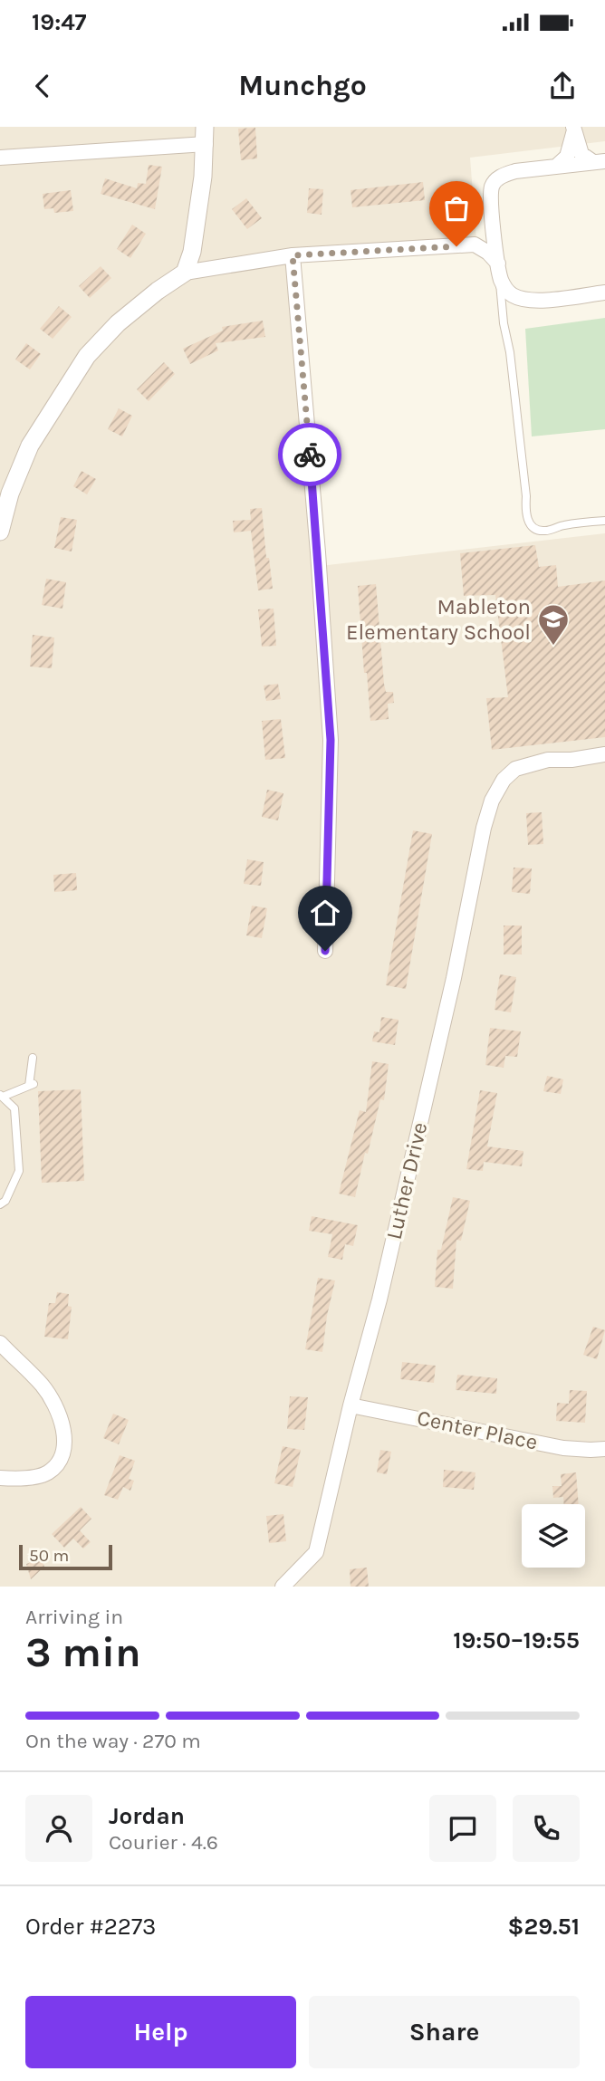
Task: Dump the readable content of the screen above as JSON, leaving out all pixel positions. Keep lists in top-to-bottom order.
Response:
{
  "streets": {
    "street": ["Luther Drive", "Center Place"]
  },
  "crossings": [
    ["Luther Drive", "Center Place"]
  ],
  "places": {
    "school or university": ["Mableton Elementary School"]
  },
  "scale_bar": "50 m",
  "page": {
    "status": "19:47",
    "header": "Munchgo",
    "scale": "50 m",
    "heading": ["3 min", "Arriving in", "19:50–19:55"],
    "panel": [
      "Jordan",
      "Courier · 4.6",
      "Order #2273",
      "$29.51"
    ],
    "bar": "On the way · 270 m",
    "buttons": ["Help", "Share"]
  }
}
